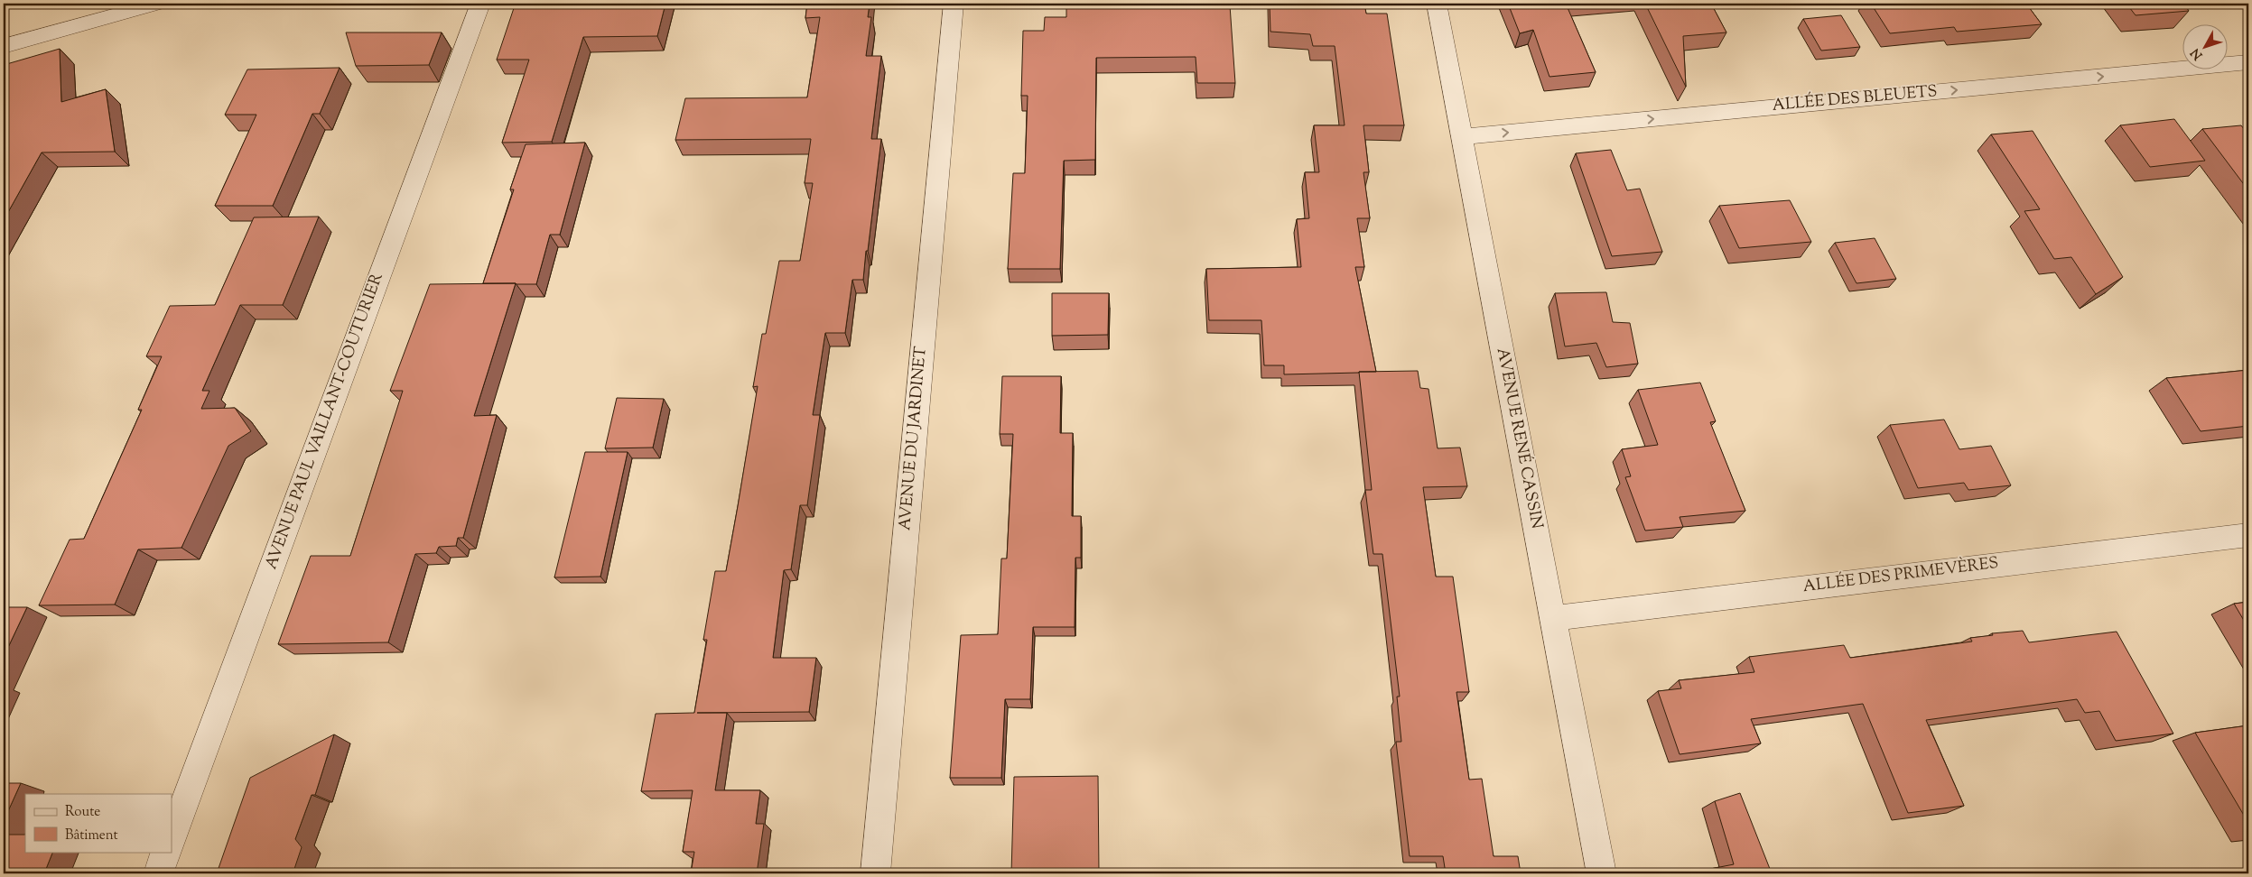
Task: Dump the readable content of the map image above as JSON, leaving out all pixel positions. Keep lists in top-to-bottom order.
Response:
{
  "streets": {
    "street": [
      "ALLÉE DES BLEUETS",
      "AVENUE PAUL VAILLANT-COUTURIER",
      "AVENUE DU JARDINET",
      "AVENUE RENÉ CASSIN",
      "ALLÉE DES PRIMEVÈRES"
    ]
  },
  "crossings": [
    ["ALLÉE DES BLEUETS", "AVENUE RENÉ CASSIN"],
    ["AVENUE RENÉ CASSIN", "ALLÉE DES PRIMEVÈRES"]
  ],
  "one_way": ["ALLÉE DES BLEUETS"],
  "legend": ["Route", "Bâtiment"],
  "north": "bottom left"
}
